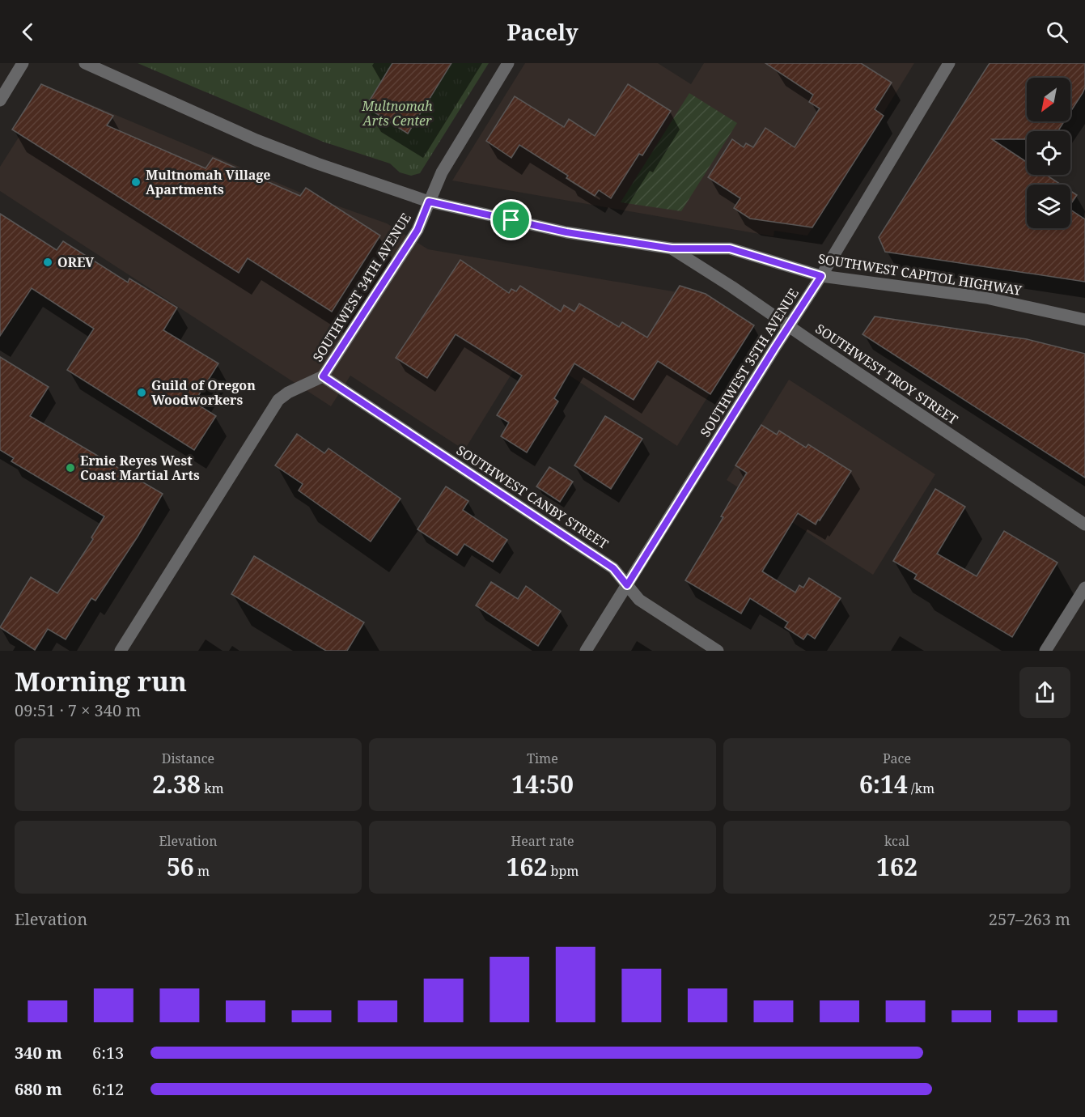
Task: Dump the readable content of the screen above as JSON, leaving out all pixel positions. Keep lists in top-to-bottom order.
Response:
{
  "streets": {
    "street": [
      "SOUTHWEST CAPITOL HIGHWAY",
      "SOUTHWEST 34TH AVENUE",
      "SOUTHWEST 35TH AVENUE",
      "SOUTHWEST TROY STREET",
      "SOUTHWEST CANBY STREET"
    ]
  },
  "crossings": [
    ["SOUTHWEST CAPITOL HIGHWAY", "SOUTHWEST 34TH AVENUE"],
    ["SOUTHWEST CAPITOL HIGHWAY", "SOUTHWEST 35TH AVENUE"],
    ["SOUTHWEST CAPITOL HIGHWAY", "SOUTHWEST TROY STREET"],
    ["SOUTHWEST 34TH AVENUE", "SOUTHWEST CANBY STREET"],
    ["SOUTHWEST 35TH AVENUE", "SOUTHWEST TROY STREET"],
    ["SOUTHWEST 35TH AVENUE", "SOUTHWEST CANBY STREET"]
  ],
  "parks": ["Multnomah Arts Center"],
  "places": [
    "Multnomah Village Apartments",
    "OREV",
    "Guild of Oregon Woodworkers",
    "Ernie Reyes West Coast Martial Arts"
  ],
  "north": "bottom left",
  "page": {
    "header": "Pacely",
    "heading": ["Morning run", "09:51 · 7 × 340 m"],
    "stats": [
      ["Distance", "2.38 km"],
      ["Time", "14:50"],
      ["Pace", "6:14 /km"],
      ["Elevation", "56 m"],
      ["Heart rate", "162 bpm"],
      ["kcal", "162"]
    ],
    "chart": ["Elevation", "257–263 m"],
    "list": [
      {
        "name": "340 m",
        "note": "6:13"
      },
      {
        "name": "680 m",
        "note": "6:12"
      }
    ]
  }
}
